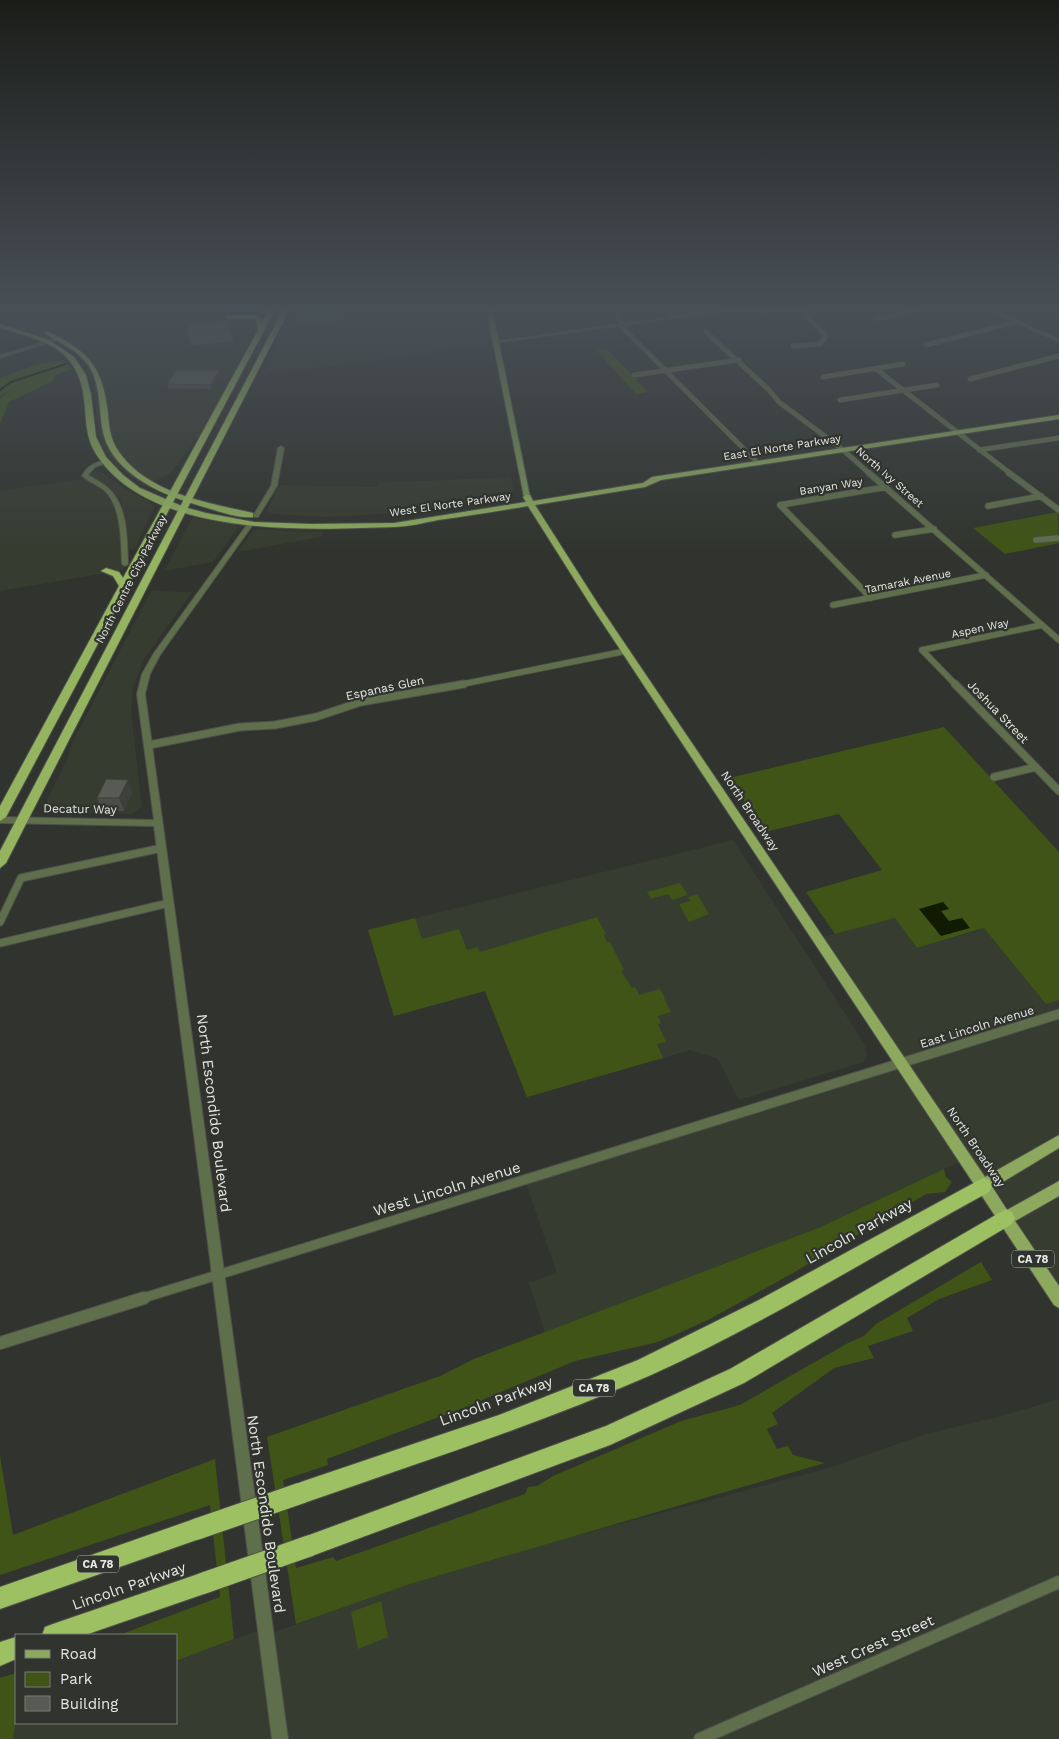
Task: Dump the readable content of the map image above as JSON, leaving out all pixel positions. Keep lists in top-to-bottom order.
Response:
{
  "streets": {
    "highway": ["North Centre City Parkway", "Lincoln Parkway", "CA 78"],
    "main road": ["East El Norte Parkway", "West El Norte Parkway", "North Broadway"],
    "street": [
      "North Ivy Street",
      "Banyan Way",
      "Tamarak Avenue",
      "Aspen Way",
      "Espanas Glen",
      "Joshua Street",
      "Decatur Way",
      "East Lincoln Avenue",
      "North Escondido Boulevard",
      "West Lincoln Avenue",
      "West Crest Street"
    ]
  },
  "crossings": [
    ["East El Norte Parkway", "North Ivy Street"],
    ["East El Norte Parkway", "West El Norte Parkway"],
    ["East El Norte Parkway", "North Broadway"],
    ["North Ivy Street", "Banyan Way"],
    ["North Ivy Street", "Tamarak Avenue"],
    ["North Ivy Street", "Aspen Way"],
    ["Banyan Way", "Tamarak Avenue"],
    ["West El Norte Parkway", "North Centre City Parkway"],
    ["West El Norte Parkway", "North Broadway"],
    ["West El Norte Parkway", "North Escondido Boulevard"],
    ["North Centre City Parkway", "Decatur Way"],
    ["Aspen Way", "Joshua Street"],
    ["Espanas Glen", "North Broadway"],
    ["Espanas Glen", "North Escondido Boulevard"],
    ["Decatur Way", "North Escondido Boulevard"],
    ["North Broadway", "East Lincoln Avenue"],
    ["North Broadway", "West Lincoln Avenue"],
    ["North Broadway", "Lincoln Parkway"],
    ["East Lincoln Avenue", "West Lincoln Avenue"],
    ["North Escondido Boulevard", "West Lincoln Avenue"]
  ],
  "legend": ["Road", "Park", "Building"]
}
